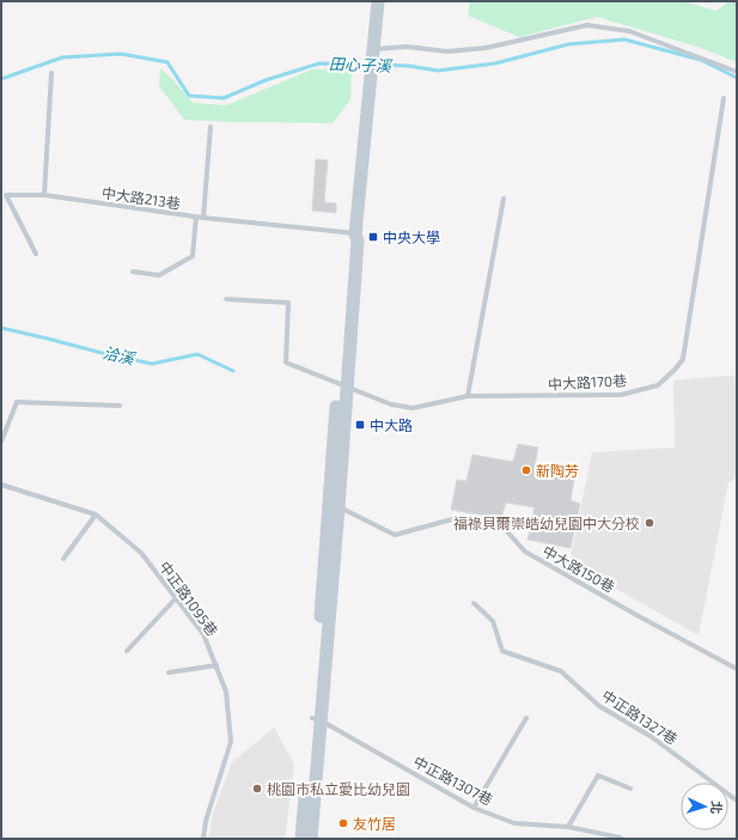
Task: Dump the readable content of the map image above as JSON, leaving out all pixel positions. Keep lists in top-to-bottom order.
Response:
{
  "streets": {
    "lane": [
      "中大路213巷",
      "中大路170巷",
      "中大路150巷",
      "中正路1095巷",
      "中正路1327巷",
      "中正路1307巷"
    ]
  },
  "water": ["田心子溪", "洽溪"],
  "places": {
    "transit": ["中央大學", "中大路"],
    "other": [
      "新陶芳",
      "福祿貝爾崇皓幼兒園中大分校",
      "桃園市私立愛比幼兒園",
      "友竹居"
    ]
  },
  "north": "right"
}
